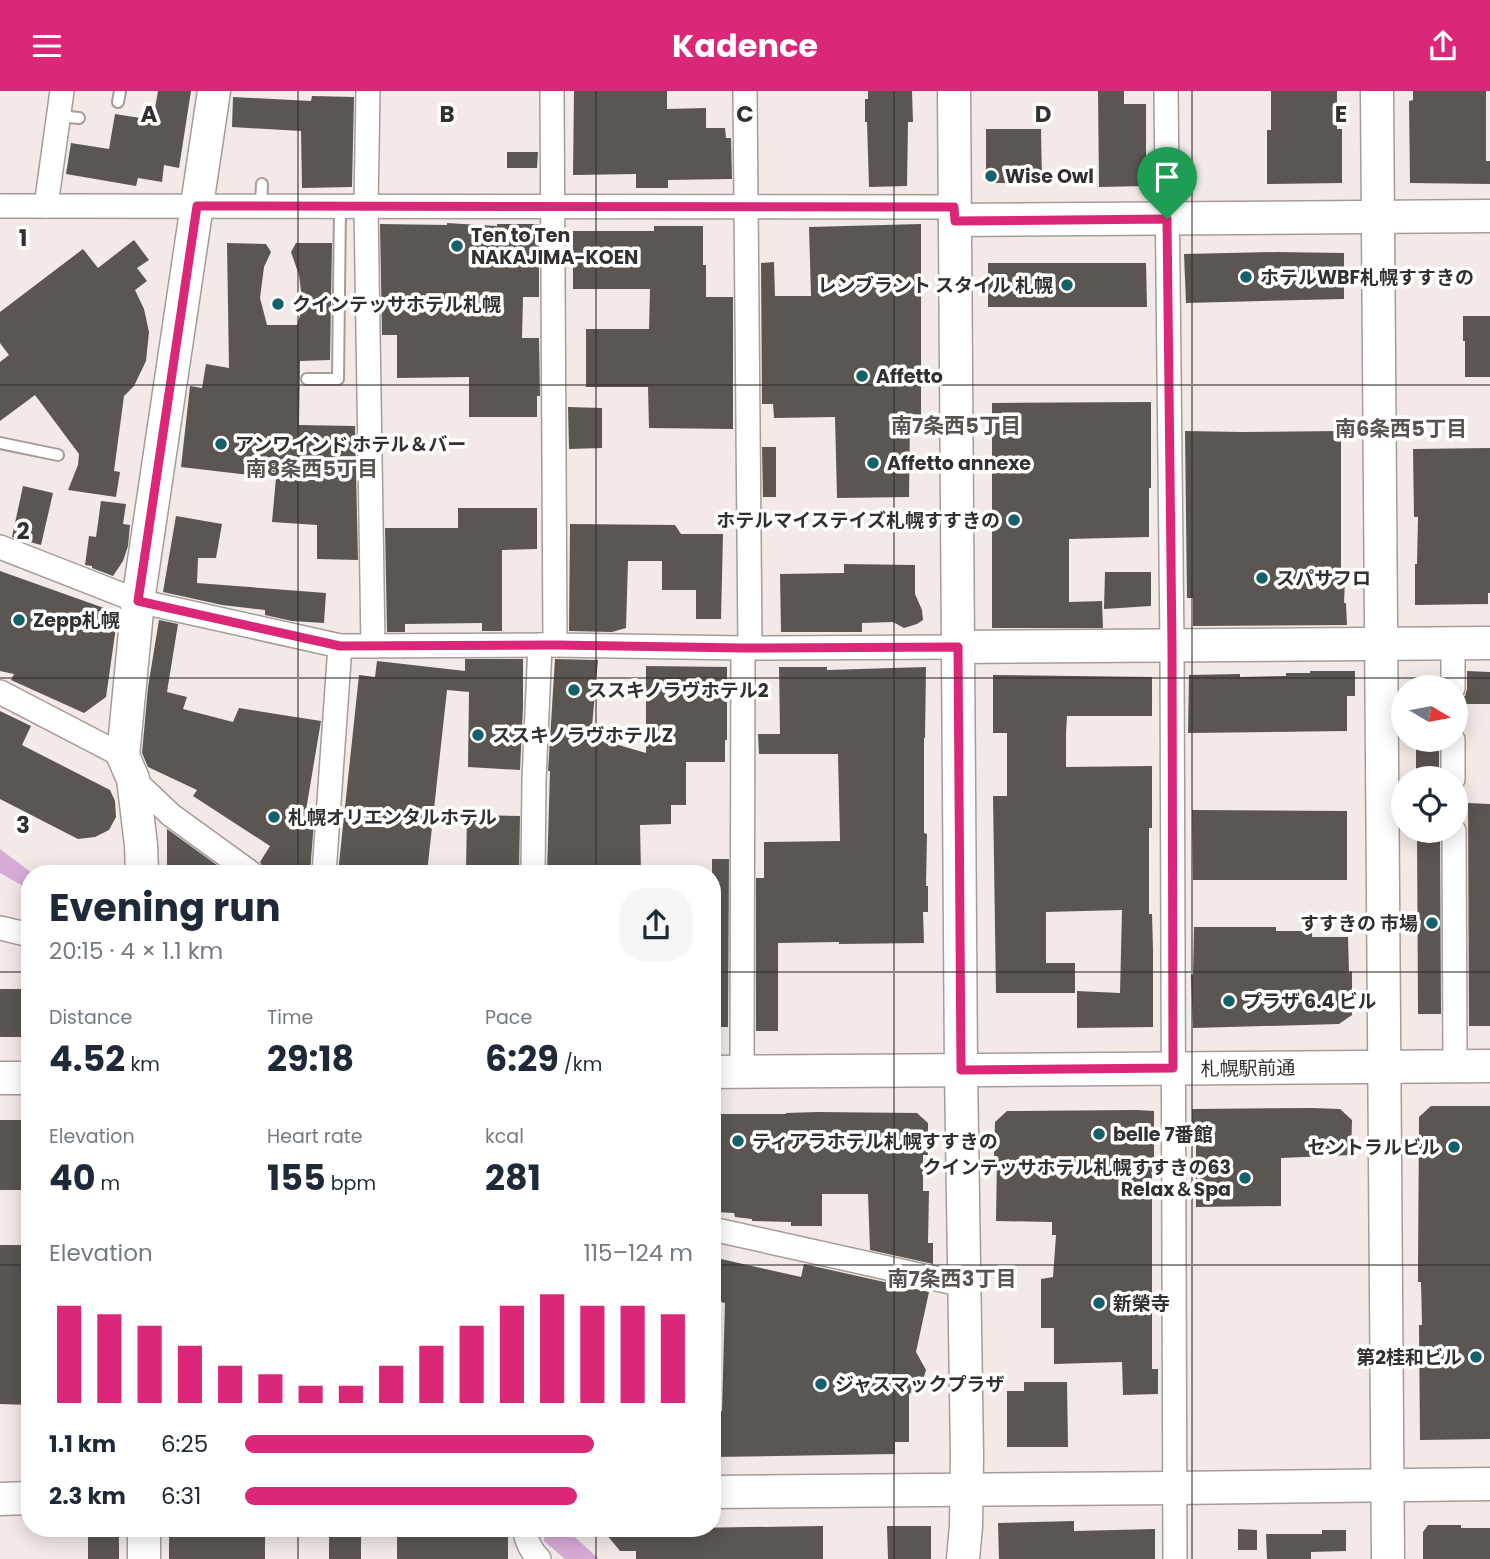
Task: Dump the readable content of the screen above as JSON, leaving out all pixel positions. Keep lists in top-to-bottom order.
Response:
{
  "streets": {
    "street": ["札幌駅前通"]
  },
  "districts": [
    "南7条西5丁目",
    "南6条西5丁目",
    "南8条西5丁目",
    "南7条西3丁目"
  ],
  "places": [
    "Wise Owl",
    "Ten to Ten NAKAJIMA-KOEN",
    "ホテルWBF札幌すすきの",
    "レンブラント スタイル 札幌",
    "クインテッサホテル札幌",
    "Affetto",
    "アンワインド ホテル＆バー",
    "Affetto annexe",
    "ホテルマイステイズ札幌すすきの",
    "スパサフロ",
    "Zepp札幌",
    "ススキノラヴホテル2",
    "ススキノラヴホテルZ",
    "札幌オリエンタルホテル",
    "すすきの 市場",
    "プラザ 6.4 ビル",
    "belle 7番館",
    "ティアラホテル札幌すすきの",
    "セントラルビル",
    "クインテッサホテル札幌すすきの63 Relax＆Spa",
    "新榮寺",
    "第2桂和ビル",
    "ジャスマックプラザ"
  ],
  "north": "right",
  "page": {
    "header": "Kadence",
    "heading": ["Evening run", "20:15 · 4 × 1.1 km"],
    "stats": [
      ["Distance", "4.52 km"],
      ["Time", "29:18"],
      ["Pace", "6:29 /km"],
      ["Elevation", "40 m"],
      ["Heart rate", "155 bpm"],
      ["kcal", "281"]
    ],
    "chart": ["Elevation", "115–124 m"],
    "list": [
      {
        "name": "1.1 km",
        "note": "6:25"
      },
      {
        "name": "2.3 km",
        "note": "6:31"
      }
    ]
  },
  "grid": {
    "columns": [
      "A",
      "B",
      "C",
      "D",
      "E"
    ],
    "rows": ["1", "2", "3"]
  }
}
